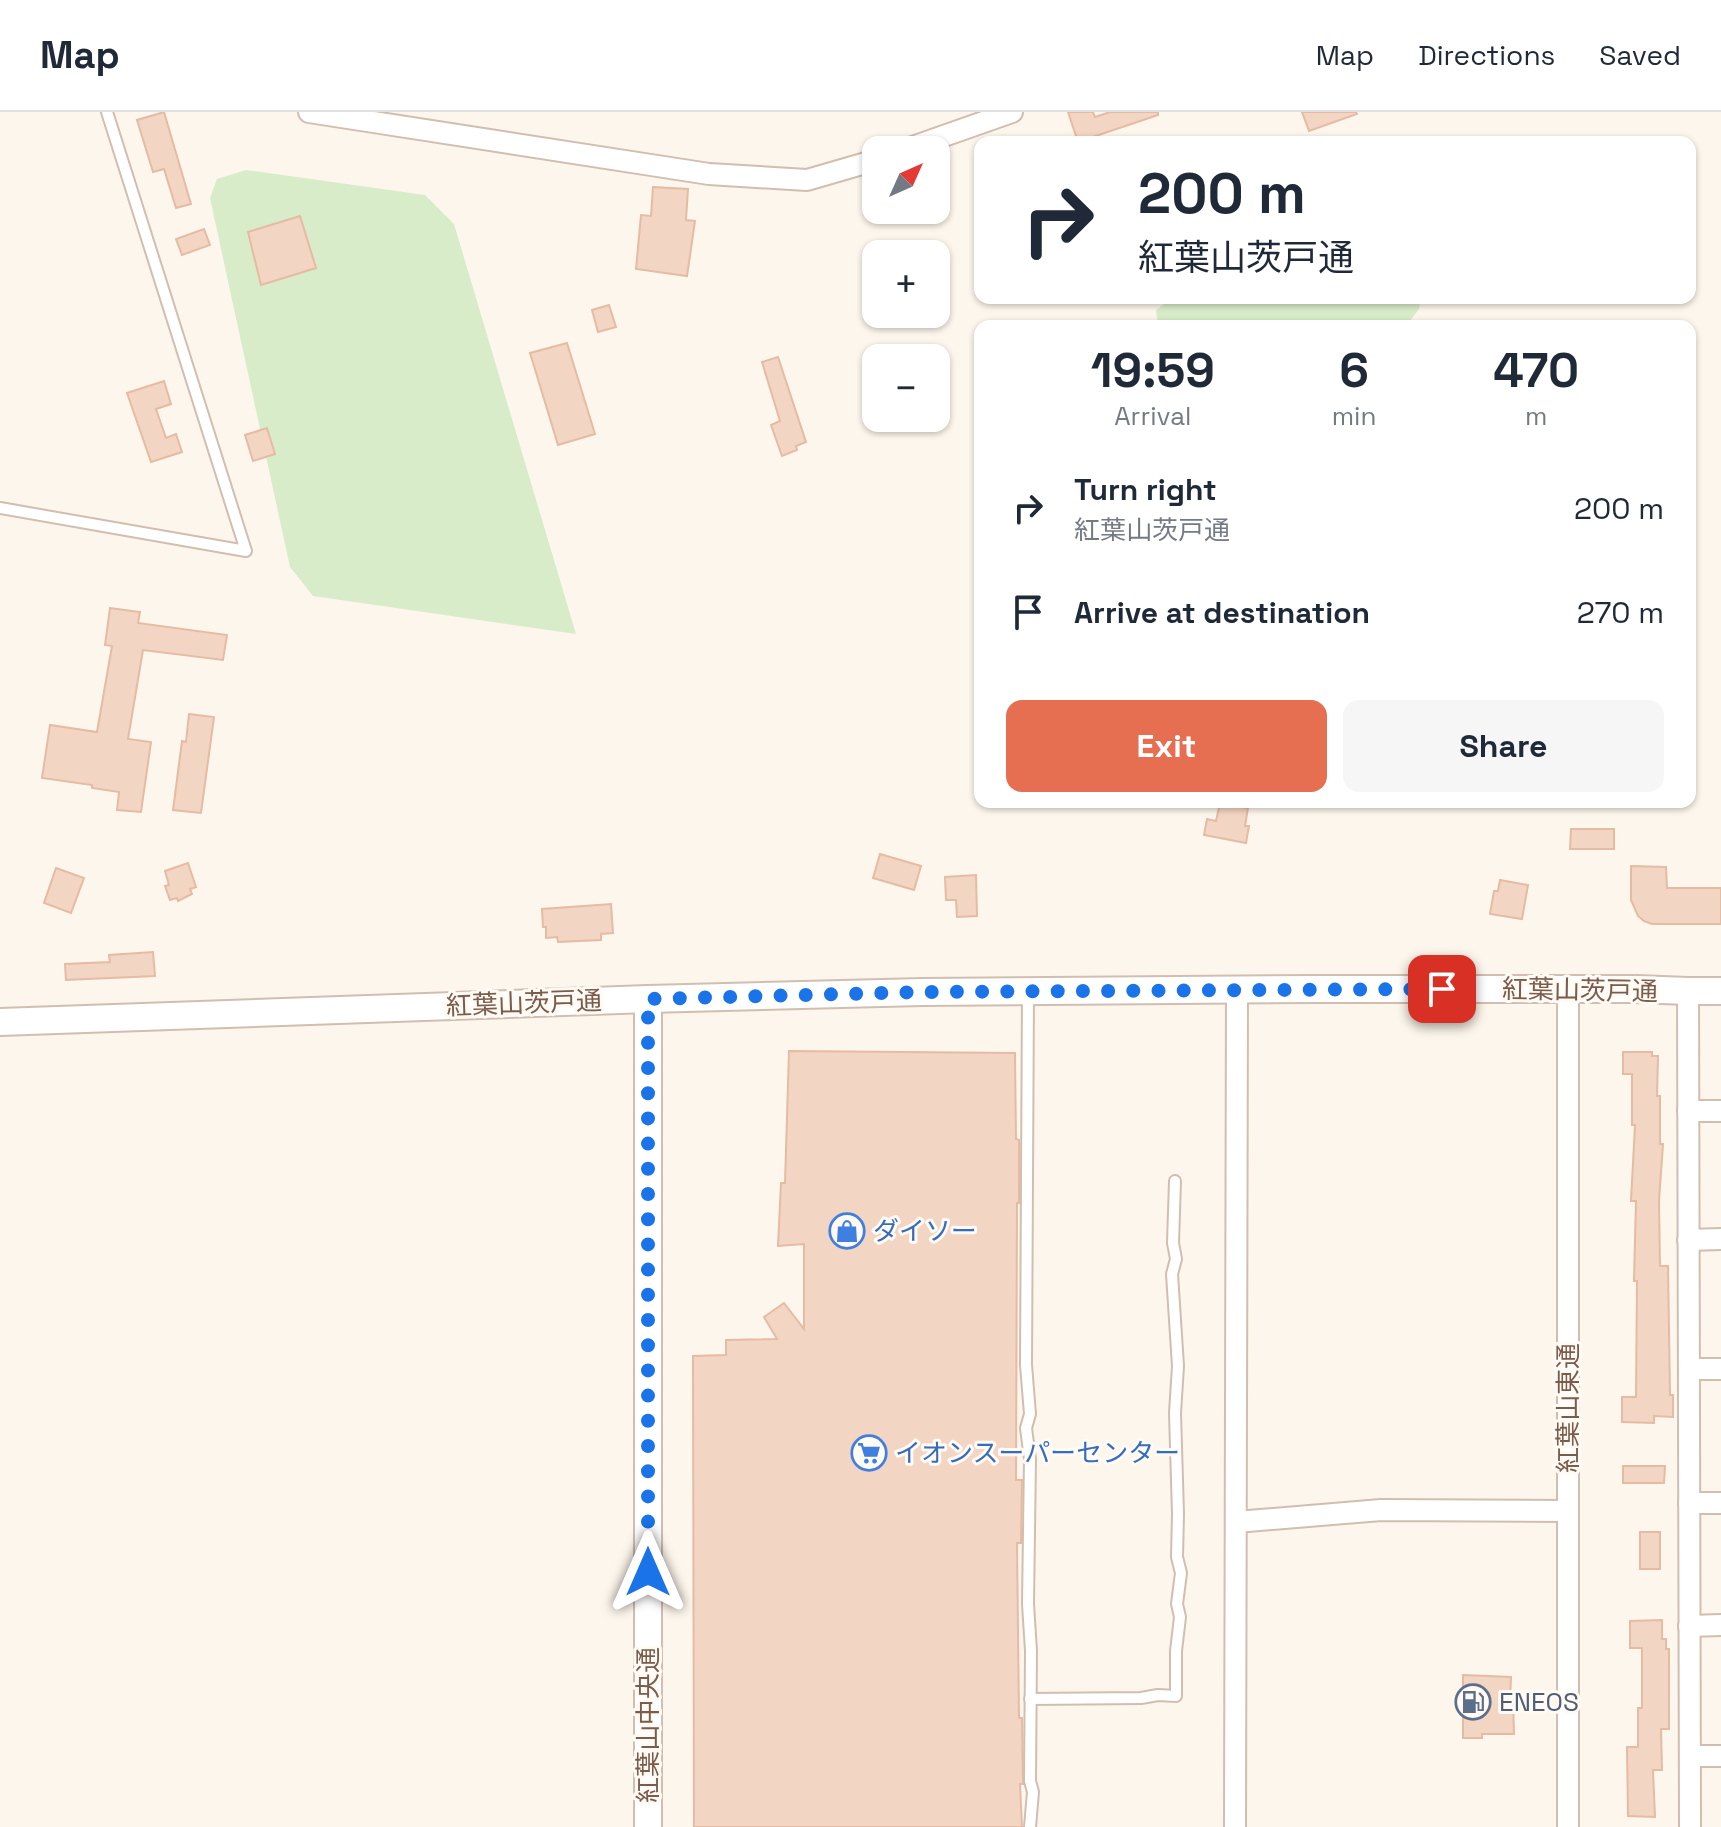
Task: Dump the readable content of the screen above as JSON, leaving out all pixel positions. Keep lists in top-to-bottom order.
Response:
{
  "streets": {
    "street": ["紅葉山茨戸通", "紅葉山東通", "紅葉山中央通"]
  },
  "crossings": [
    ["紅葉山茨戸通", "紅葉山東通"],
    ["紅葉山茨戸通", "紅葉山中央通"]
  ],
  "places": {
    "shop": ["ダイソー"],
    "supermarket": ["イオンスーパーセンター"],
    "fuel station": ["ENEOS"]
  },
  "north": "top right",
  "page": {
    "header": "Map",
    "nav": ["Map", "Directions", "Saved"],
    "map_buttons": ["+", "−"],
    "turn": ["200 m", "紅葉山茨戸通"],
    "eta": [
      "19:59",
      "Arrival",
      "6",
      "min",
      "470",
      "m"
    ],
    "list": [
      {
        "name": "Turn right",
        "note": "紅葉山茨戸通",
        "value": "200 m"
      },
      {
        "name": "Arrive at destination",
        "value": "270 m"
      }
    ],
    "buttons": ["Exit", "Share"]
  }
}
